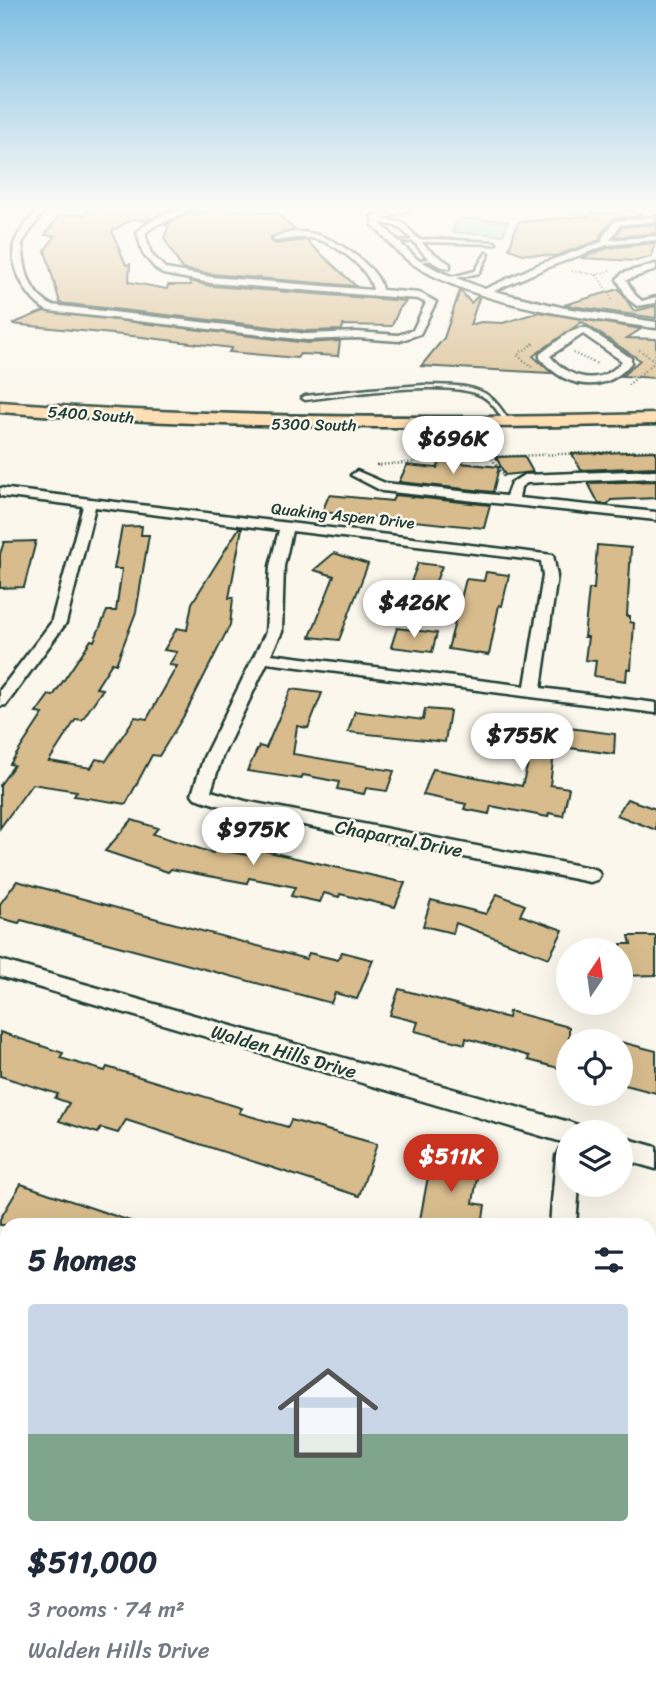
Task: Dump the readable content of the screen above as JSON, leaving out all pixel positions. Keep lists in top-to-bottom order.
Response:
{
  "streets": {
    "main road": ["5400 South", "5300 South"],
    "street": ["Quaking Aspen Drive", "Chaparral Drive", "Walden Hills Drive"]
  },
  "crossings": [
    ["5400 South", "5300 South"],
    ["Quaking Aspen Drive", "Chaparral Drive"]
  ],
  "north": "top",
  "page": {
    "price": [
      "$696K",
      "$426K",
      "$755K",
      "$975K",
      "$511K"
    ],
    "heading": "5 homes",
    "list": [
      {
        "name": "$511,000",
        "note": "3 rooms · 74 m² · Walden Hills Drive"
      }
    ]
  }
}
